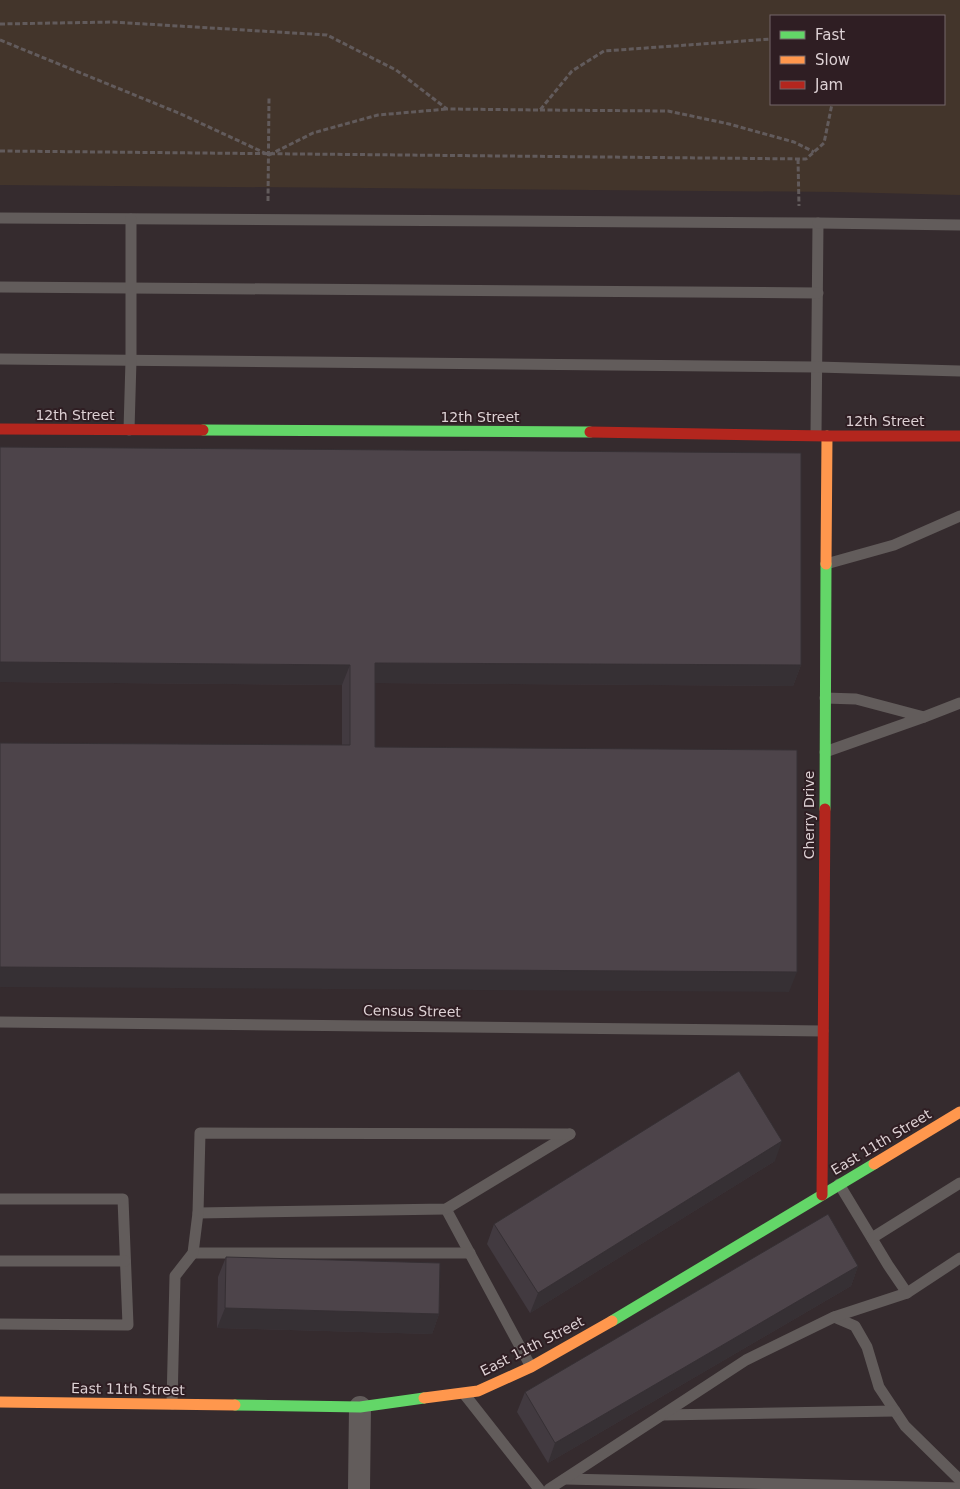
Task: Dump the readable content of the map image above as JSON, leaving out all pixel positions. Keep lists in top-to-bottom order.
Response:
{
  "streets": {
    "street": ["12th Street", "Cherry Drive", "East 11th Street"],
    "lane": ["Census Street"]
  },
  "crossings": [
    ["12th Street", "Cherry Drive"],
    ["Cherry Drive", "Census Street"],
    ["Cherry Drive", "East 11th Street"]
  ],
  "legend": ["Fast", "Slow", "Jam"]
}
